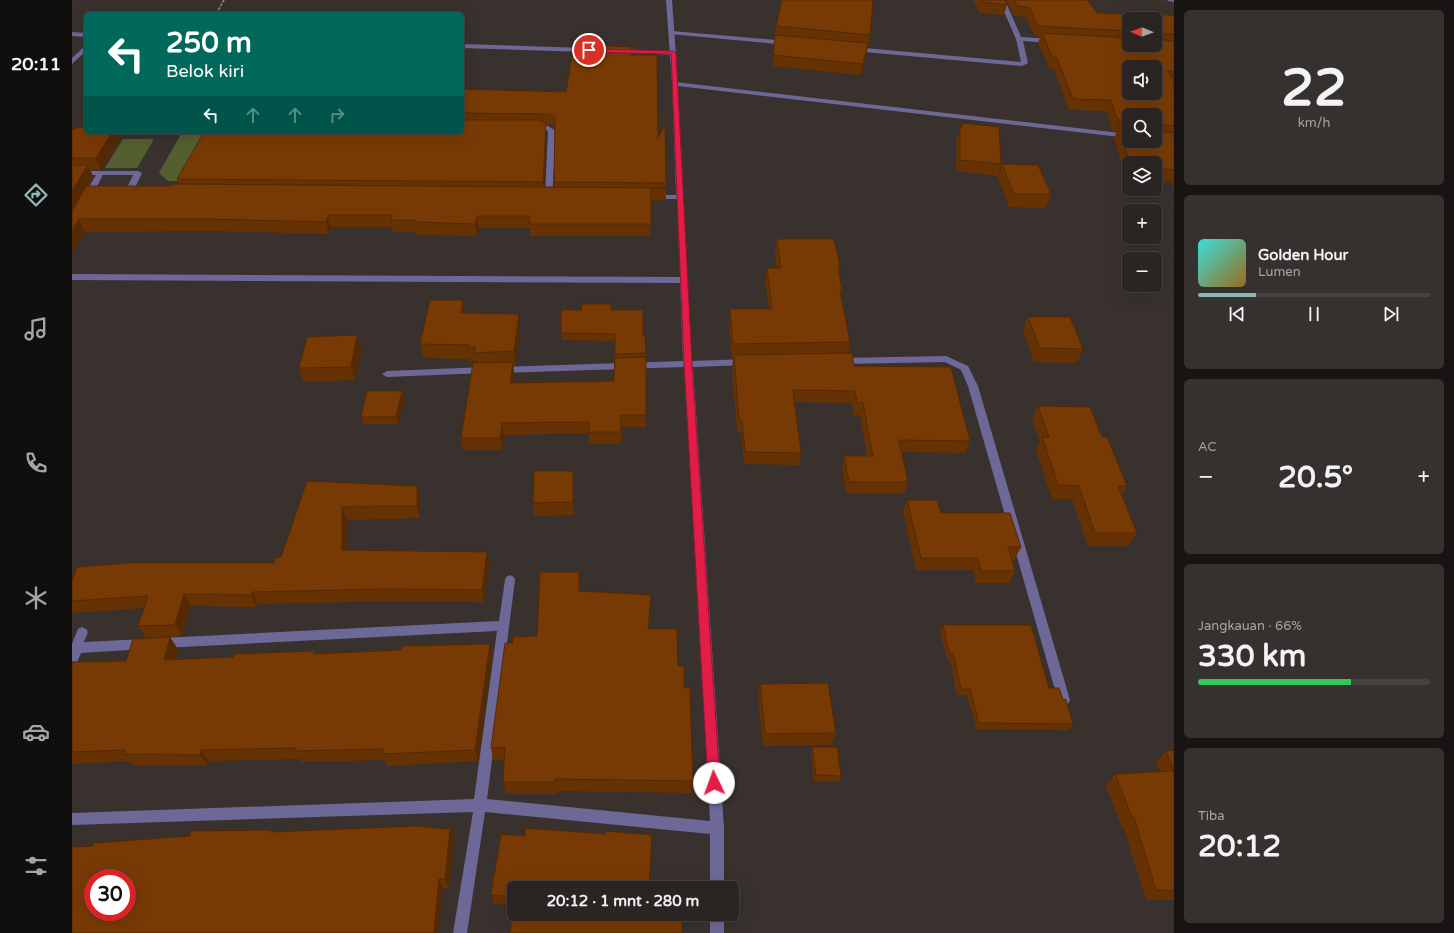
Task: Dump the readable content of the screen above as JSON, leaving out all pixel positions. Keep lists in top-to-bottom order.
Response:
{
  "north": "left",
  "page": {
    "tabs": "20:11",
    "tile": [
      ["22", "km/h"],
      "AC",
      ["Jangkauan · 66%", "330 km"],
      ["Tiba", "20:12"]
    ],
    "map_buttons": ["+", "−"],
    "turn": ["250 m", "Belok kiri"],
    "song": ["Golden Hour", "Lumen"],
    "heat": ["−", "20.5°", "+"],
    "limit": "30",
    "trip": "20:12 · 1 mnt · 280 m"
  }
}
